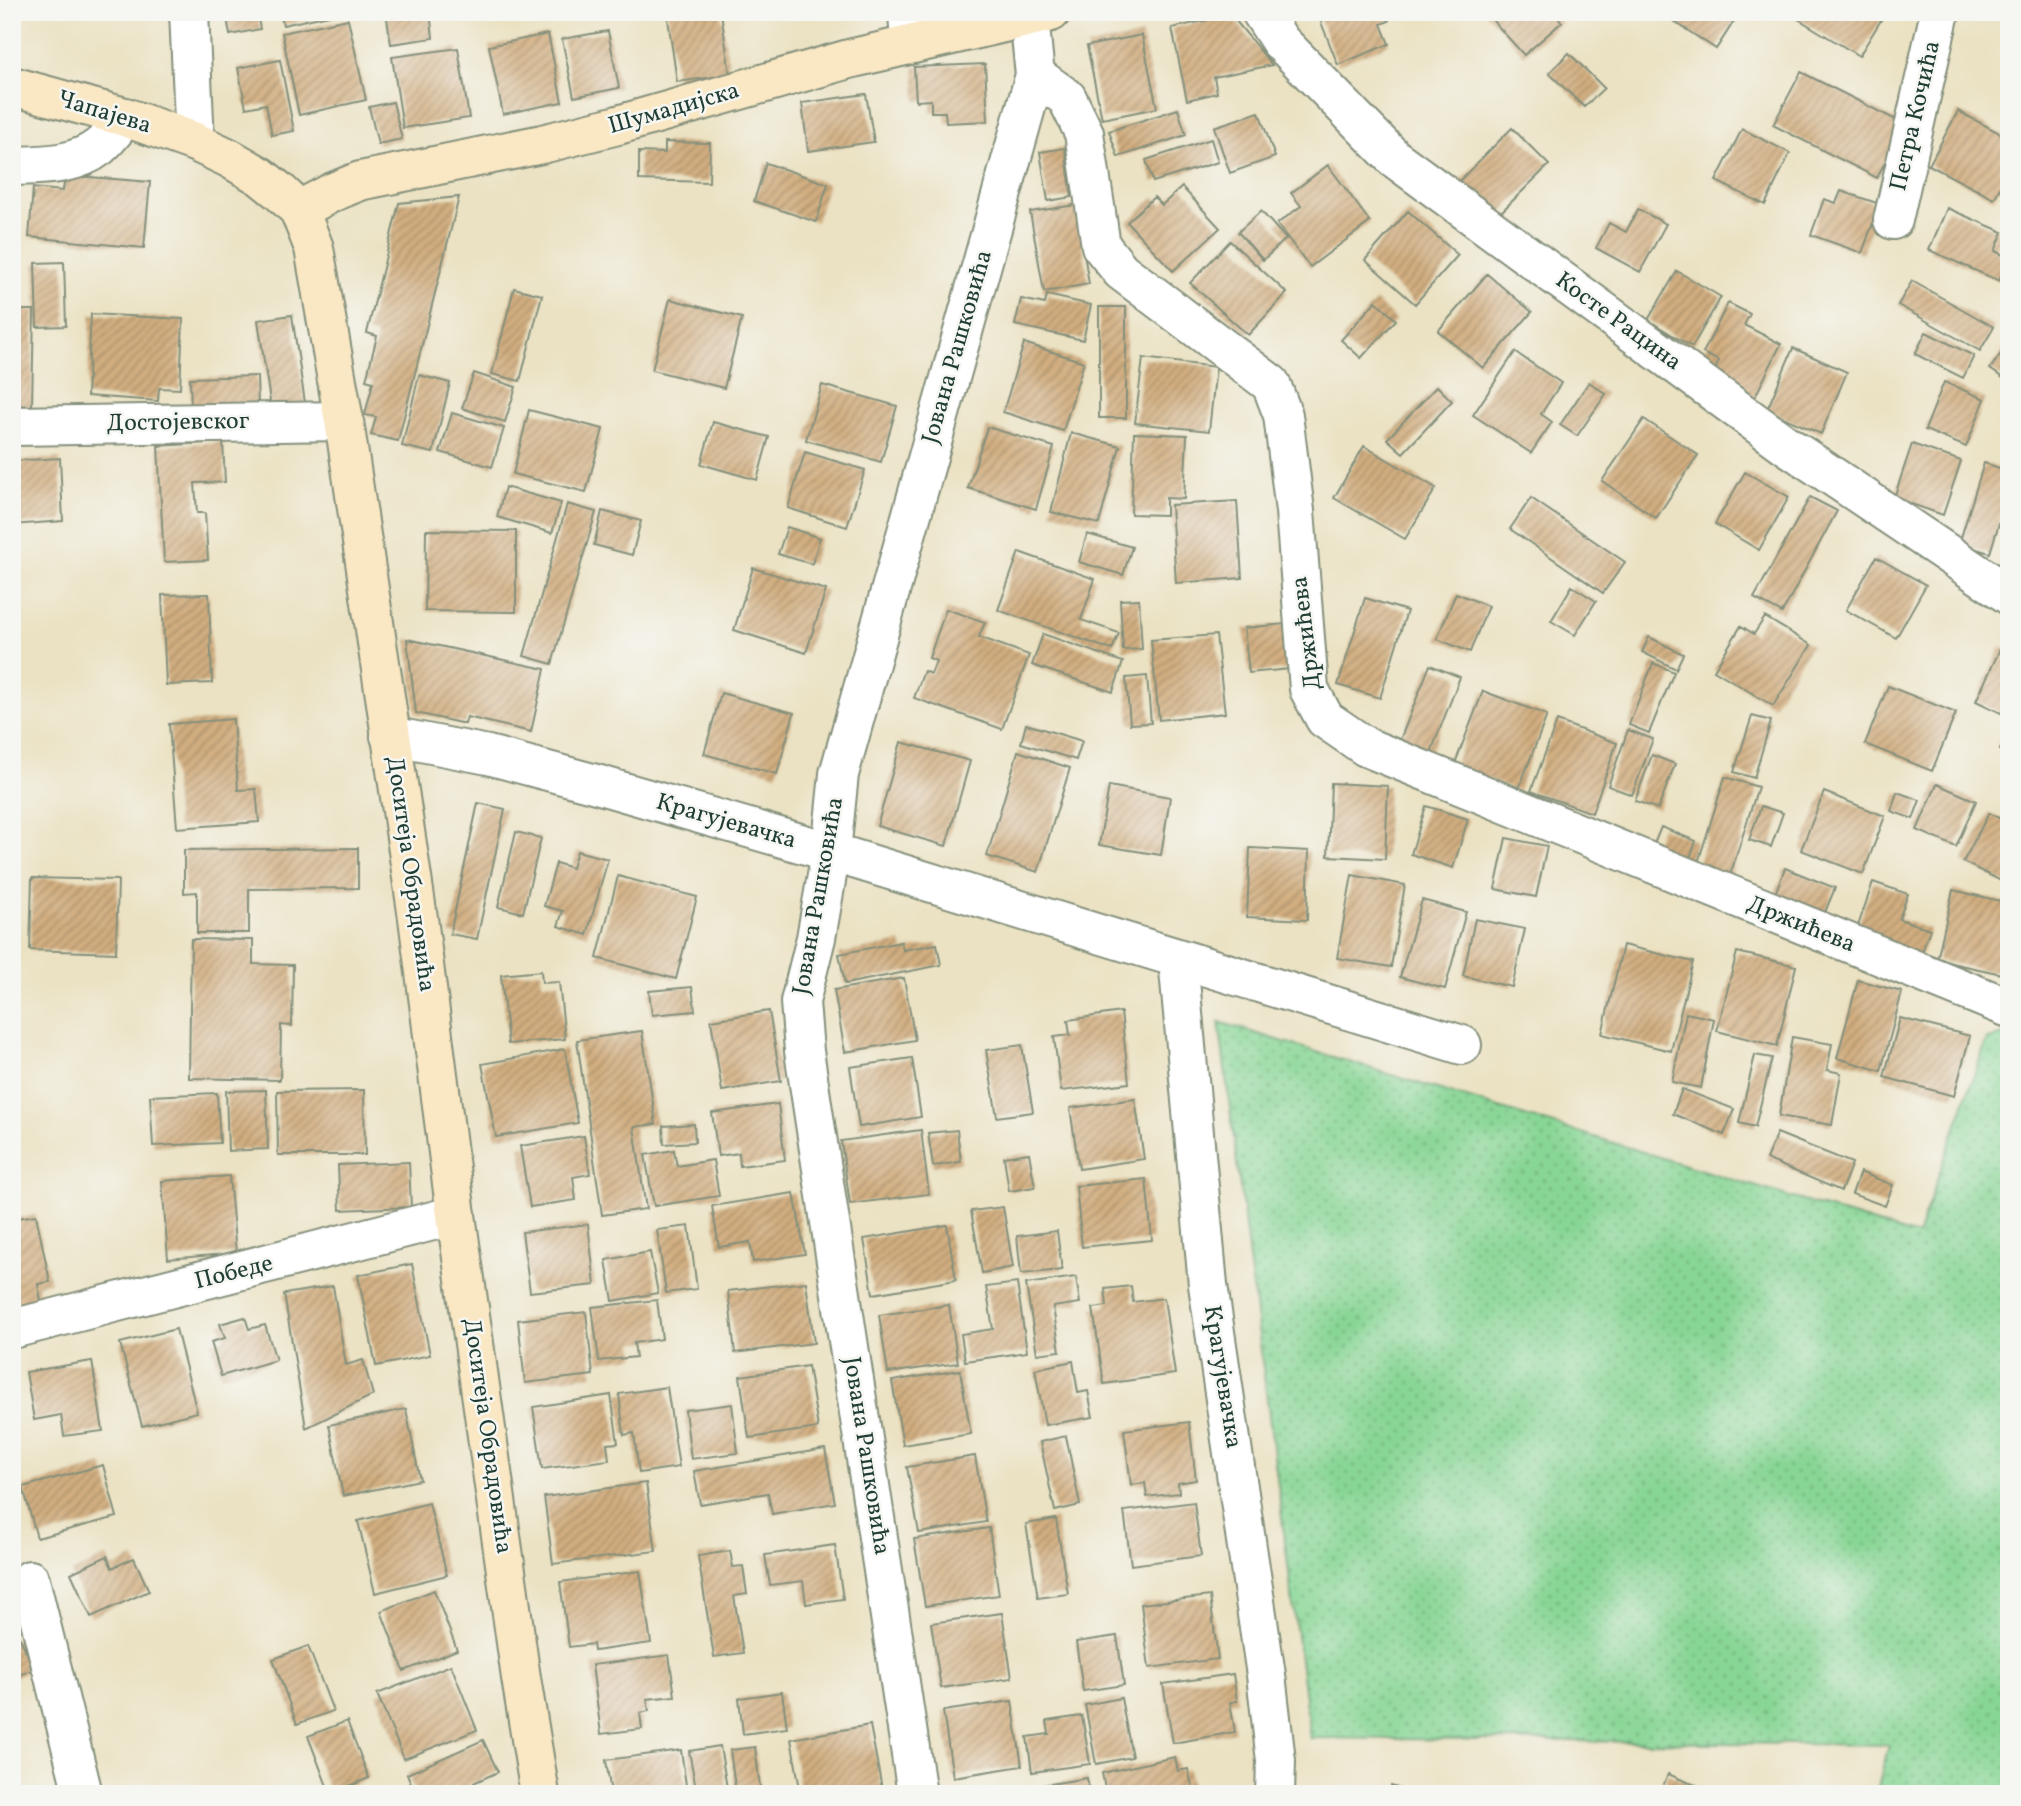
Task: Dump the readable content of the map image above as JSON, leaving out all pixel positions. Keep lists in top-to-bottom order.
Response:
{
  "streets": {
    "street": [
      "Шумадијска",
      "Чапајева",
      "Петра Кочића",
      "Косте Рацина",
      "Јована Рашковића",
      "Достојевског",
      "Држићева",
      "Крагујевачка",
      "Доситеја Обрадовића",
      "Победе"
    ]
  },
  "crossings": [
    ["Шумадијска", "Јована Рашковића"],
    ["Шумадијска", "Доситеја Обрадовића"],
    ["Чапајева", "Доситеја Обрадовића"],
    ["Јована Рашковића", "Држићева"],
    ["Јована Рашковића", "Крагујевачка"],
    ["Достојевског", "Доситеја Обрадовића"],
    ["Крагујевачка", "Доситеја Обрадовића"],
    ["Доситеја Обрадовића", "Победе"]
  ]
}
